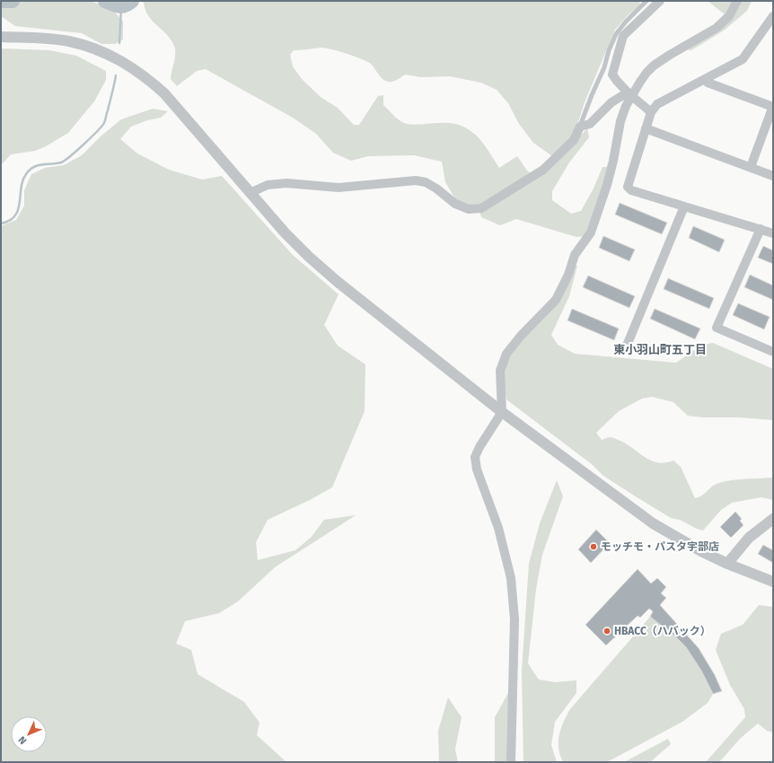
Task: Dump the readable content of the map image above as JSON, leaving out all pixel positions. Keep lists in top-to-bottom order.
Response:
{
  "districts": ["東小羽山町五丁目"],
  "places": ["モッチモ・パスタ宇部店", "HBACC（ハバック）"],
  "north": "bottom left"
}
